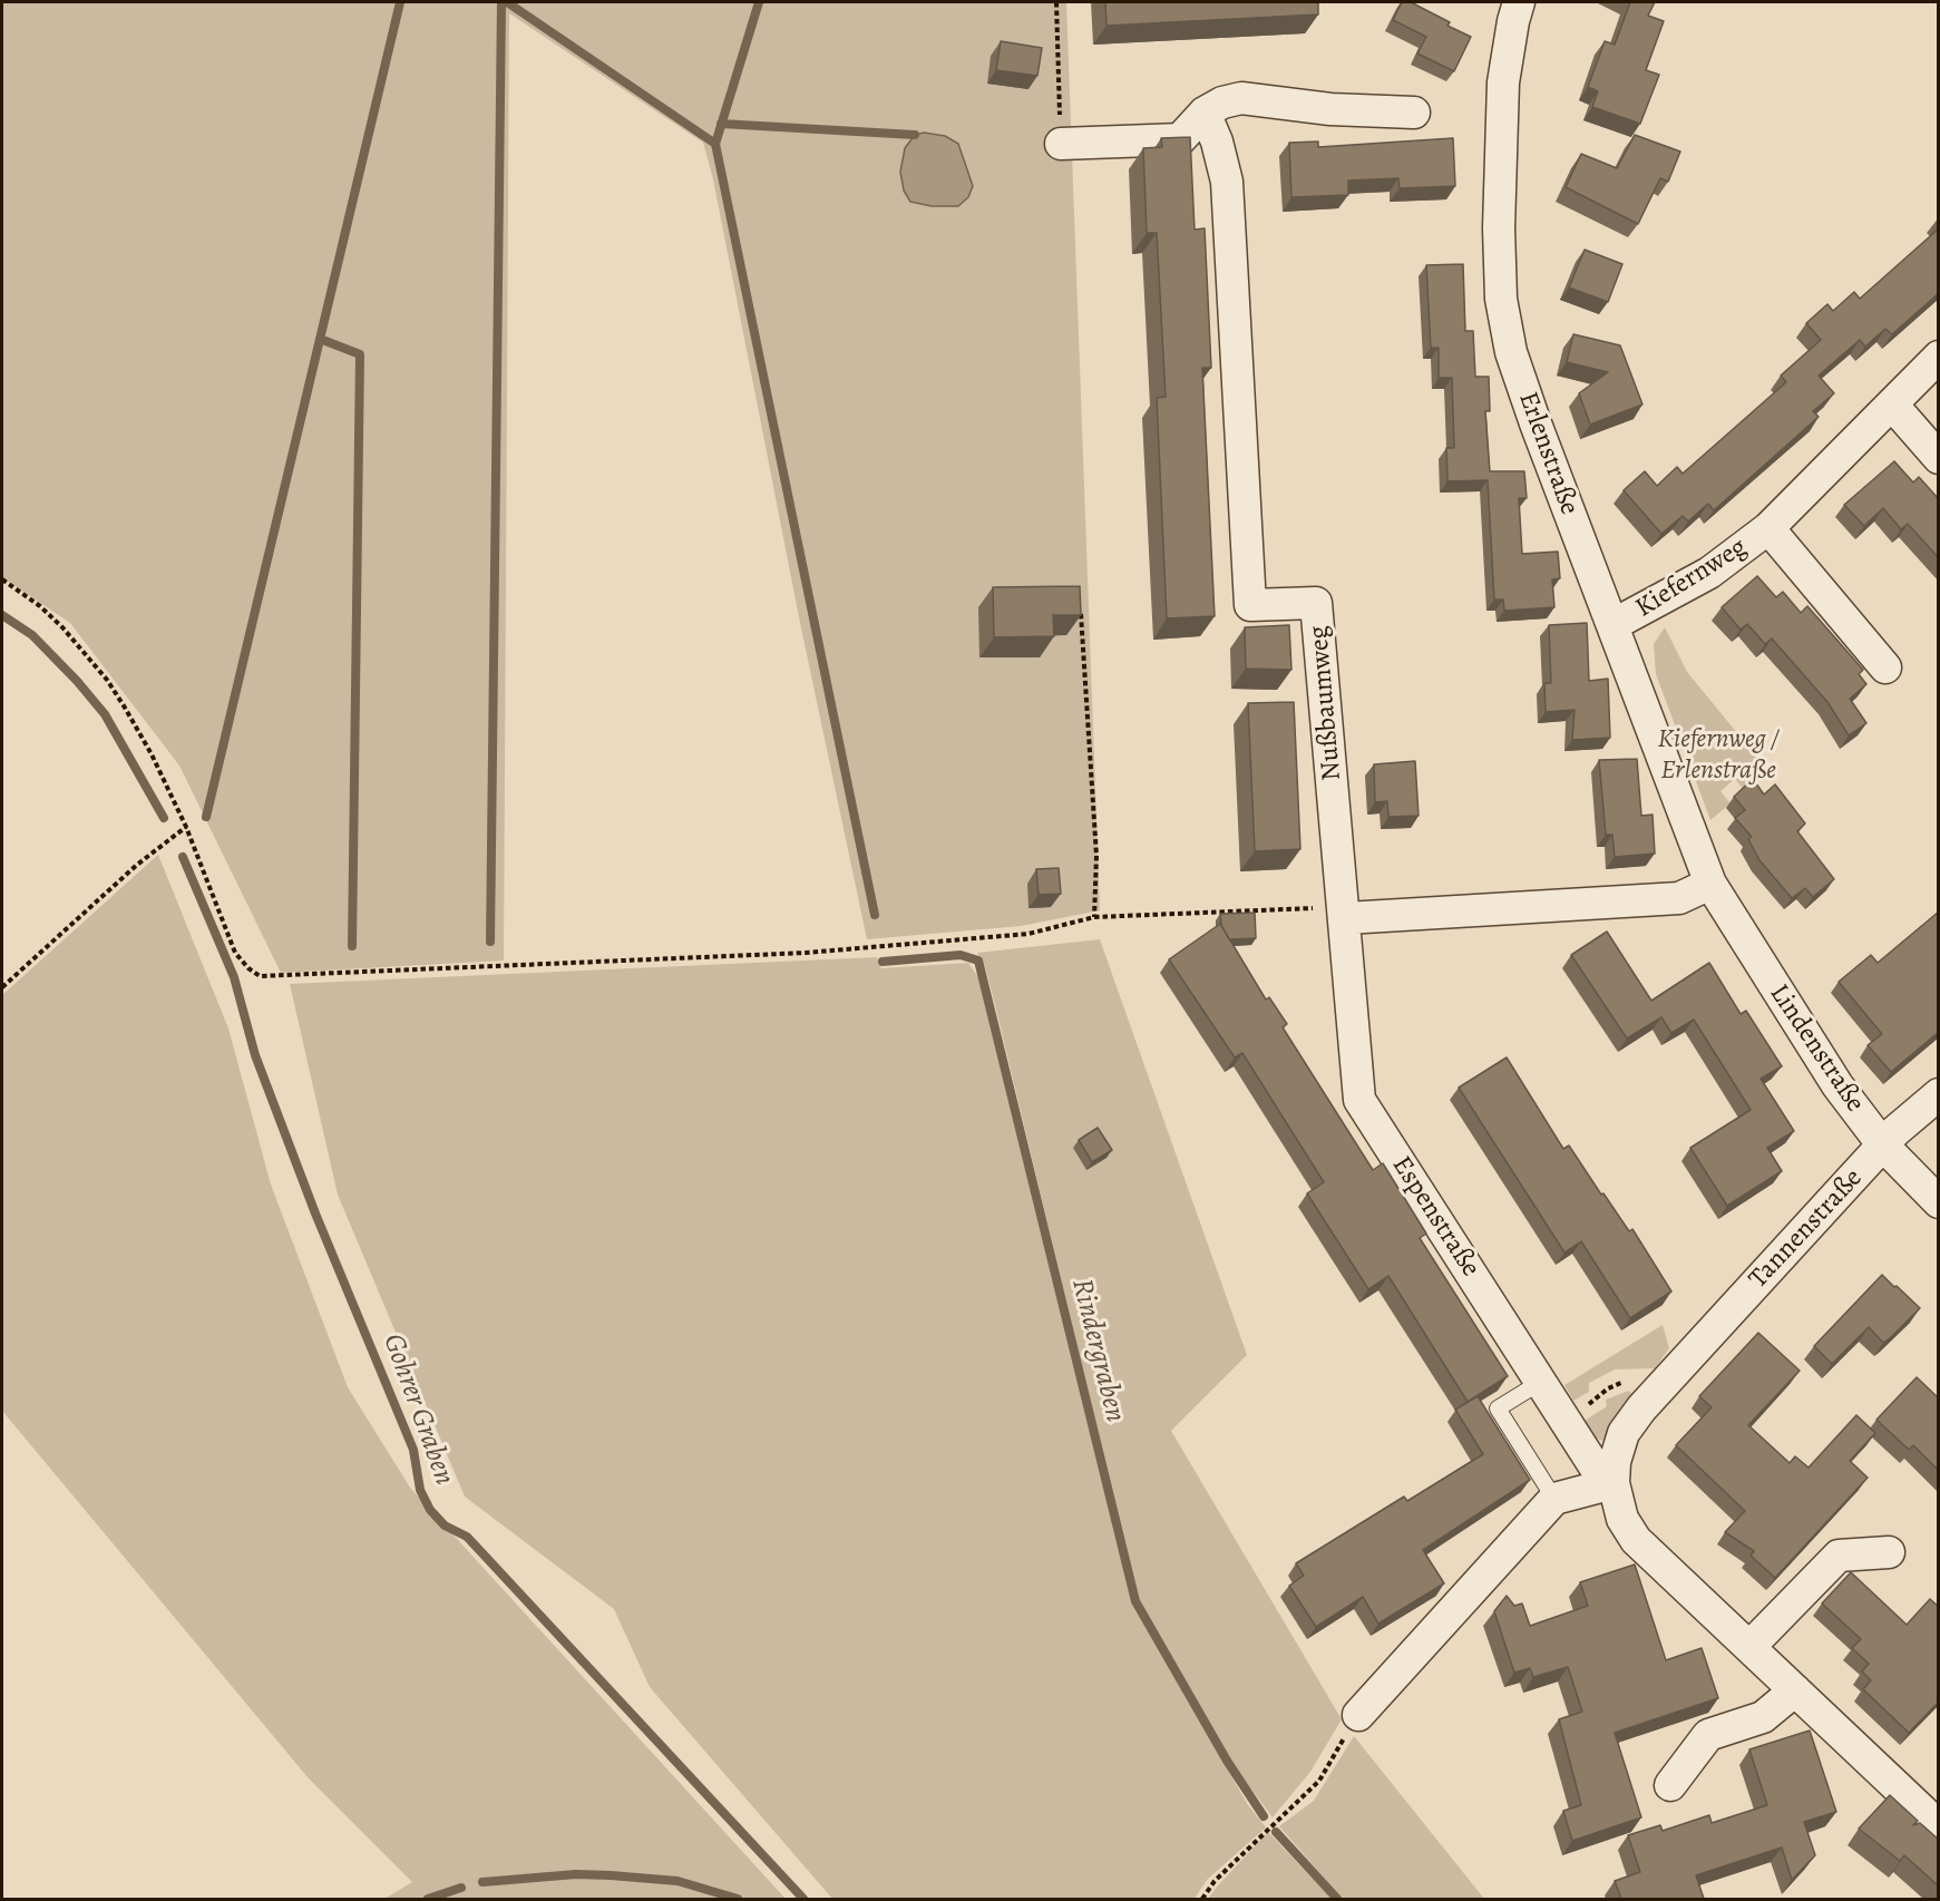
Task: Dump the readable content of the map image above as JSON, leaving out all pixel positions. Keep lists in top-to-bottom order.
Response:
{
  "streets": {
    "street": [
      "Erlenstraße",
      "Kiefernweg",
      "Nußbaumweg",
      "Lindenstraße",
      "Espenstraße",
      "Tannenstraße"
    ]
  },
  "crossings": [
    ["Erlenstraße", "Kiefernweg"],
    ["Erlenstraße", "Lindenstraße"],
    ["Nußbaumweg", "Espenstraße"],
    ["Lindenstraße", "Tannenstraße"]
  ],
  "water": ["Rindergraben", "Gohrer Graben"],
  "parks": ["Kiefernweg / Erlenstraße"]
}
